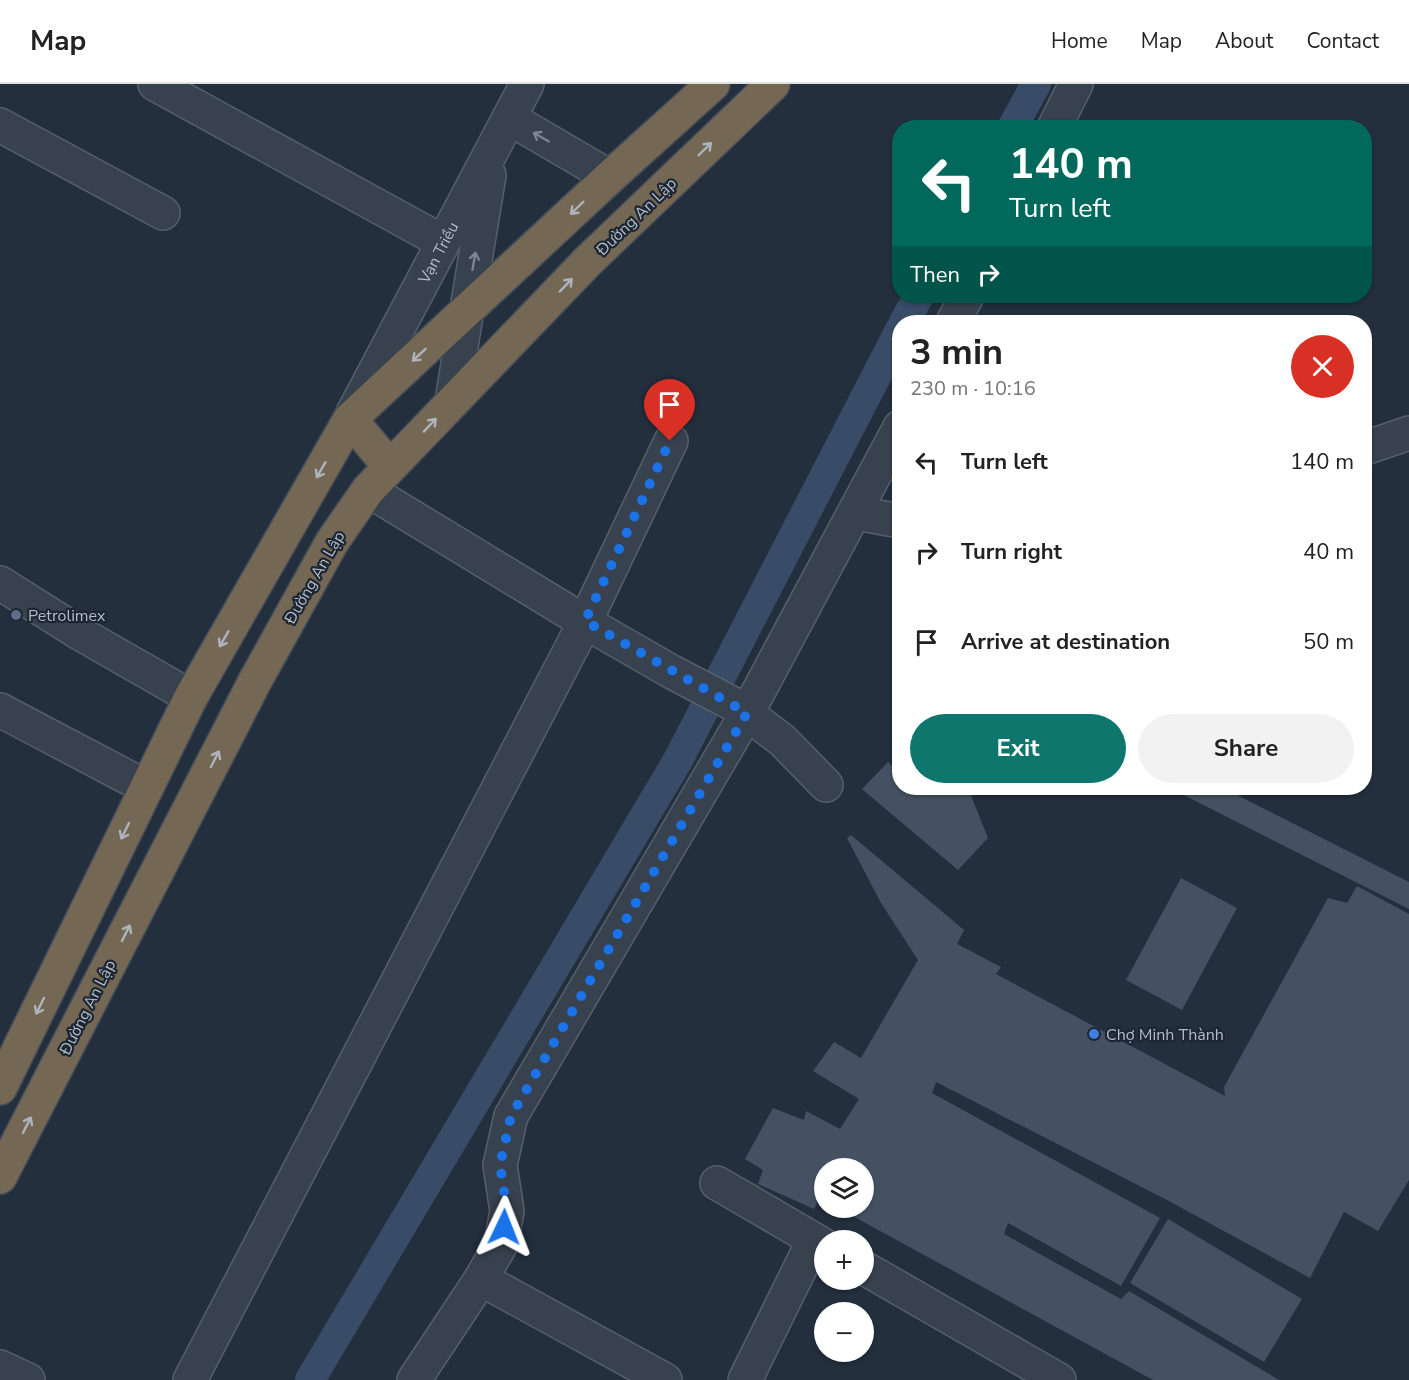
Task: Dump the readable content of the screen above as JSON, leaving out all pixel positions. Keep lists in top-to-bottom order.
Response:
{
  "streets": {
    "highway": ["Đường An Lập"],
    "street": ["Vạn Triều"]
  },
  "places": ["Petrolimex", "Chợ Minh Thành"],
  "page": {
    "header": "Map",
    "nav": [
      "Home",
      "Map",
      "About",
      "Contact"
    ],
    "turn": ["140 m", "Turn left"],
    "then": "Then",
    "heading": ["3 min", "230 m · 10:16"],
    "list": [
      {
        "name": "Turn left",
        "value": "140 m"
      },
      {
        "name": "Turn right",
        "value": "40 m"
      },
      {
        "name": "Arrive at destination",
        "value": "50 m"
      }
    ],
    "buttons": ["Exit", "Share"],
    "map_buttons": ["+", "−"]
  }
}
